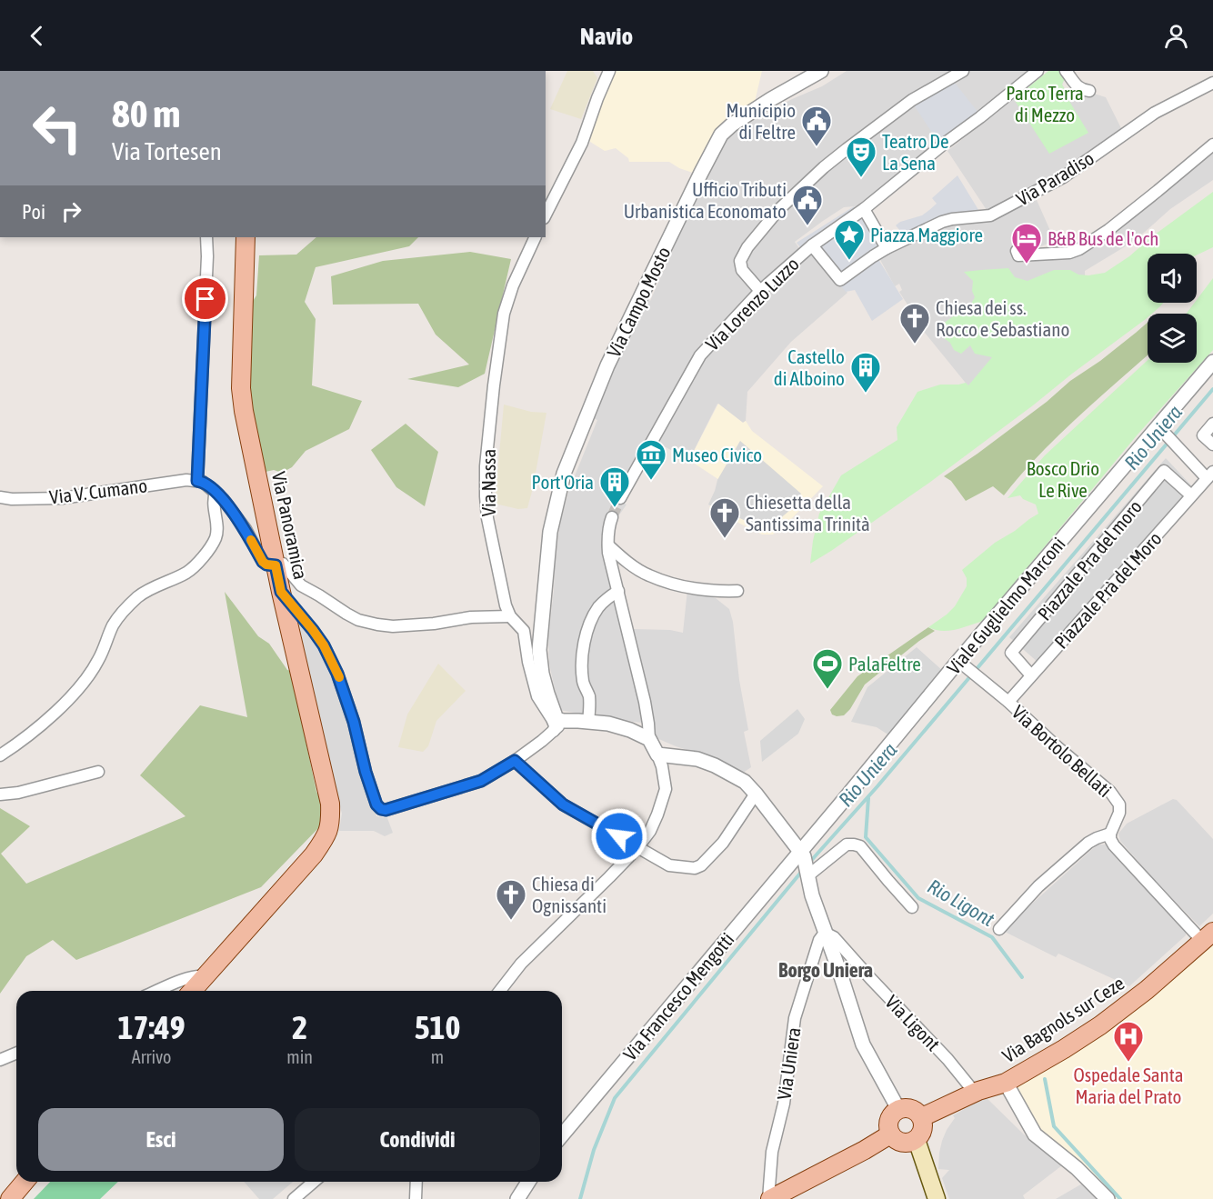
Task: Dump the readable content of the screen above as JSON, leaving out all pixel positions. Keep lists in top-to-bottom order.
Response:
{
  "streets": {
    "main road": ["Via Panoramica", "Via Bagnols sur Ceze"],
    "street": [
      "Via Paradiso",
      "Via Campo Mosto",
      "Via Lorenzo Luzzo",
      "Via Nassa",
      "Via V. Cumano",
      "Piazzale Pra del moro",
      "Piazzale Prà del Moro",
      "Viale Guglielmo Marconi",
      "Via Bortolo Bellati",
      "Via Francesco Mengotti",
      "Via Ligont",
      "Via Uniera"
    ]
  },
  "crossings": [
    ["Via Paradiso", "Via Lorenzo Luzzo"],
    ["Via Campo Mosto", "Via Nassa"],
    ["Piazzale Pra del moro", "Piazzale Prà del Moro"],
    ["Piazzale Prà del Moro", "Via Bortolo Bellati"],
    ["Viale Guglielmo Marconi", "Via Bortolo Bellati"],
    ["Viale Guglielmo Marconi", "Via Francesco Mengotti"],
    ["Via Bagnols sur Ceze", "Via Ligont"],
    ["Via Ligont", "Via Uniera"]
  ],
  "districts": ["Borgo Uniera"],
  "water": ["Rio Uniera", "Rio Ligont"],
  "parks": ["Parco Terra di Mezzo", "Bosco Drio Le Rive"],
  "places": {
    "public building": ["Municipio di Feltre", "Ufficio Tributi Urbanistica Economato"],
    "theatre": ["Teatro De La Sena"],
    "place": ["Piazza Maggiore"],
    "hotel": ["B&B Bus de l'och"],
    "church": ["Chiesa dei ss. Rocco e Sebastiano", "Chiesetta della Santissima Trinità", "Chiesa di Ognissanti"],
    "building": ["Castello di Alboino", "Port'Oria"],
    "museum": ["Museo Civico"],
    "sports": ["PalaFeltre"],
    "hospital": ["Ospedale Santa Maria del Prato"]
  },
  "page": {
    "header": "Navio",
    "turn": ["80 m", "Via Tortesen"],
    "then": "Poi",
    "eta": [
      "17:49",
      "Arrivo",
      "2",
      "min",
      "510",
      "m"
    ],
    "buttons": ["Esci", "Condividi"]
  }
}
